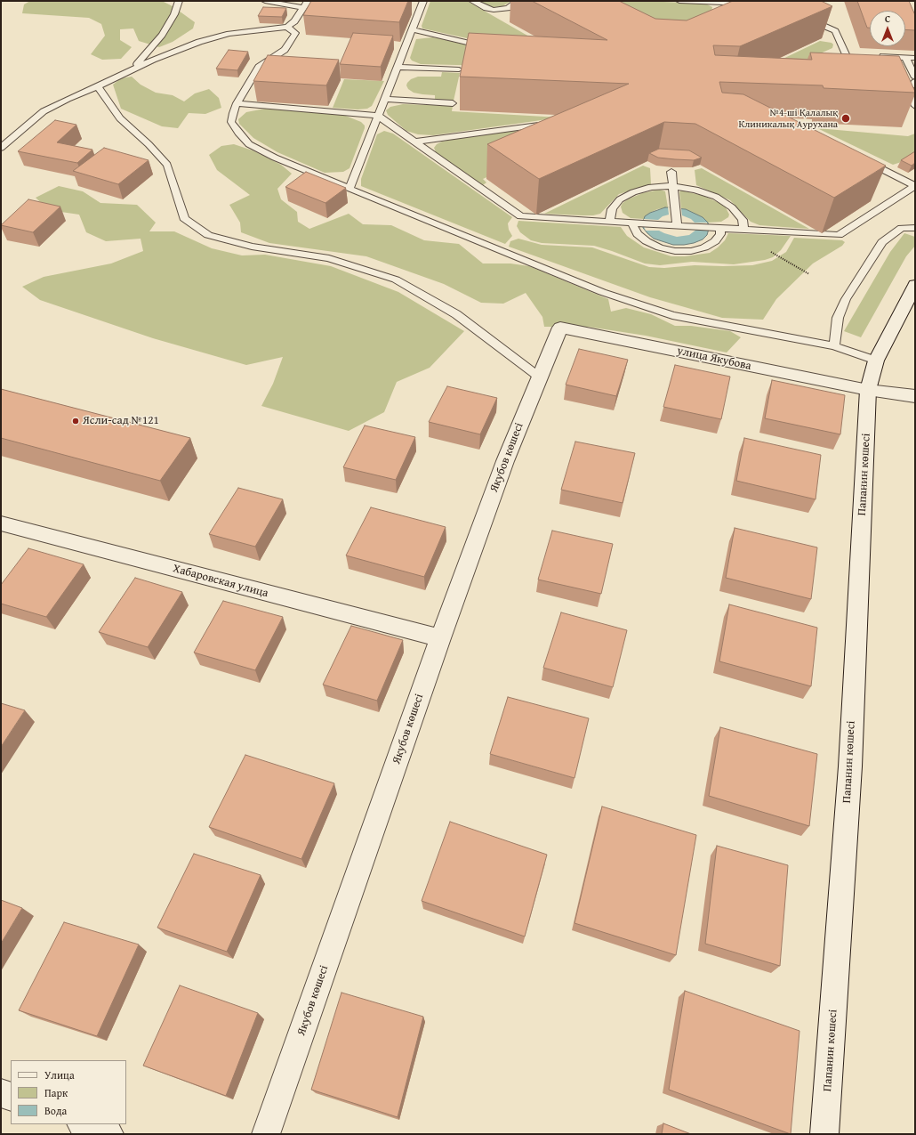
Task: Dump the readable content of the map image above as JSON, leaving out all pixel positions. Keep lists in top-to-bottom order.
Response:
{
  "streets": {
    "street": [
      "улица Якубова",
      "Якубов көшесі",
      "Папанин көшесі",
      "Хабаровская улица"
    ]
  },
  "crossings": [
    ["улица Якубова", "Якубов көшесі"],
    ["улица Якубова", "Папанин көшесі"],
    ["Якубов көшесі", "Хабаровская улица"]
  ],
  "places": ["№4-ші Қалалық Клиникалық Аурухана", "Ясли-сад №121"],
  "legend": ["Улица", "Парк", "Вода"],
  "north": "top"
}
